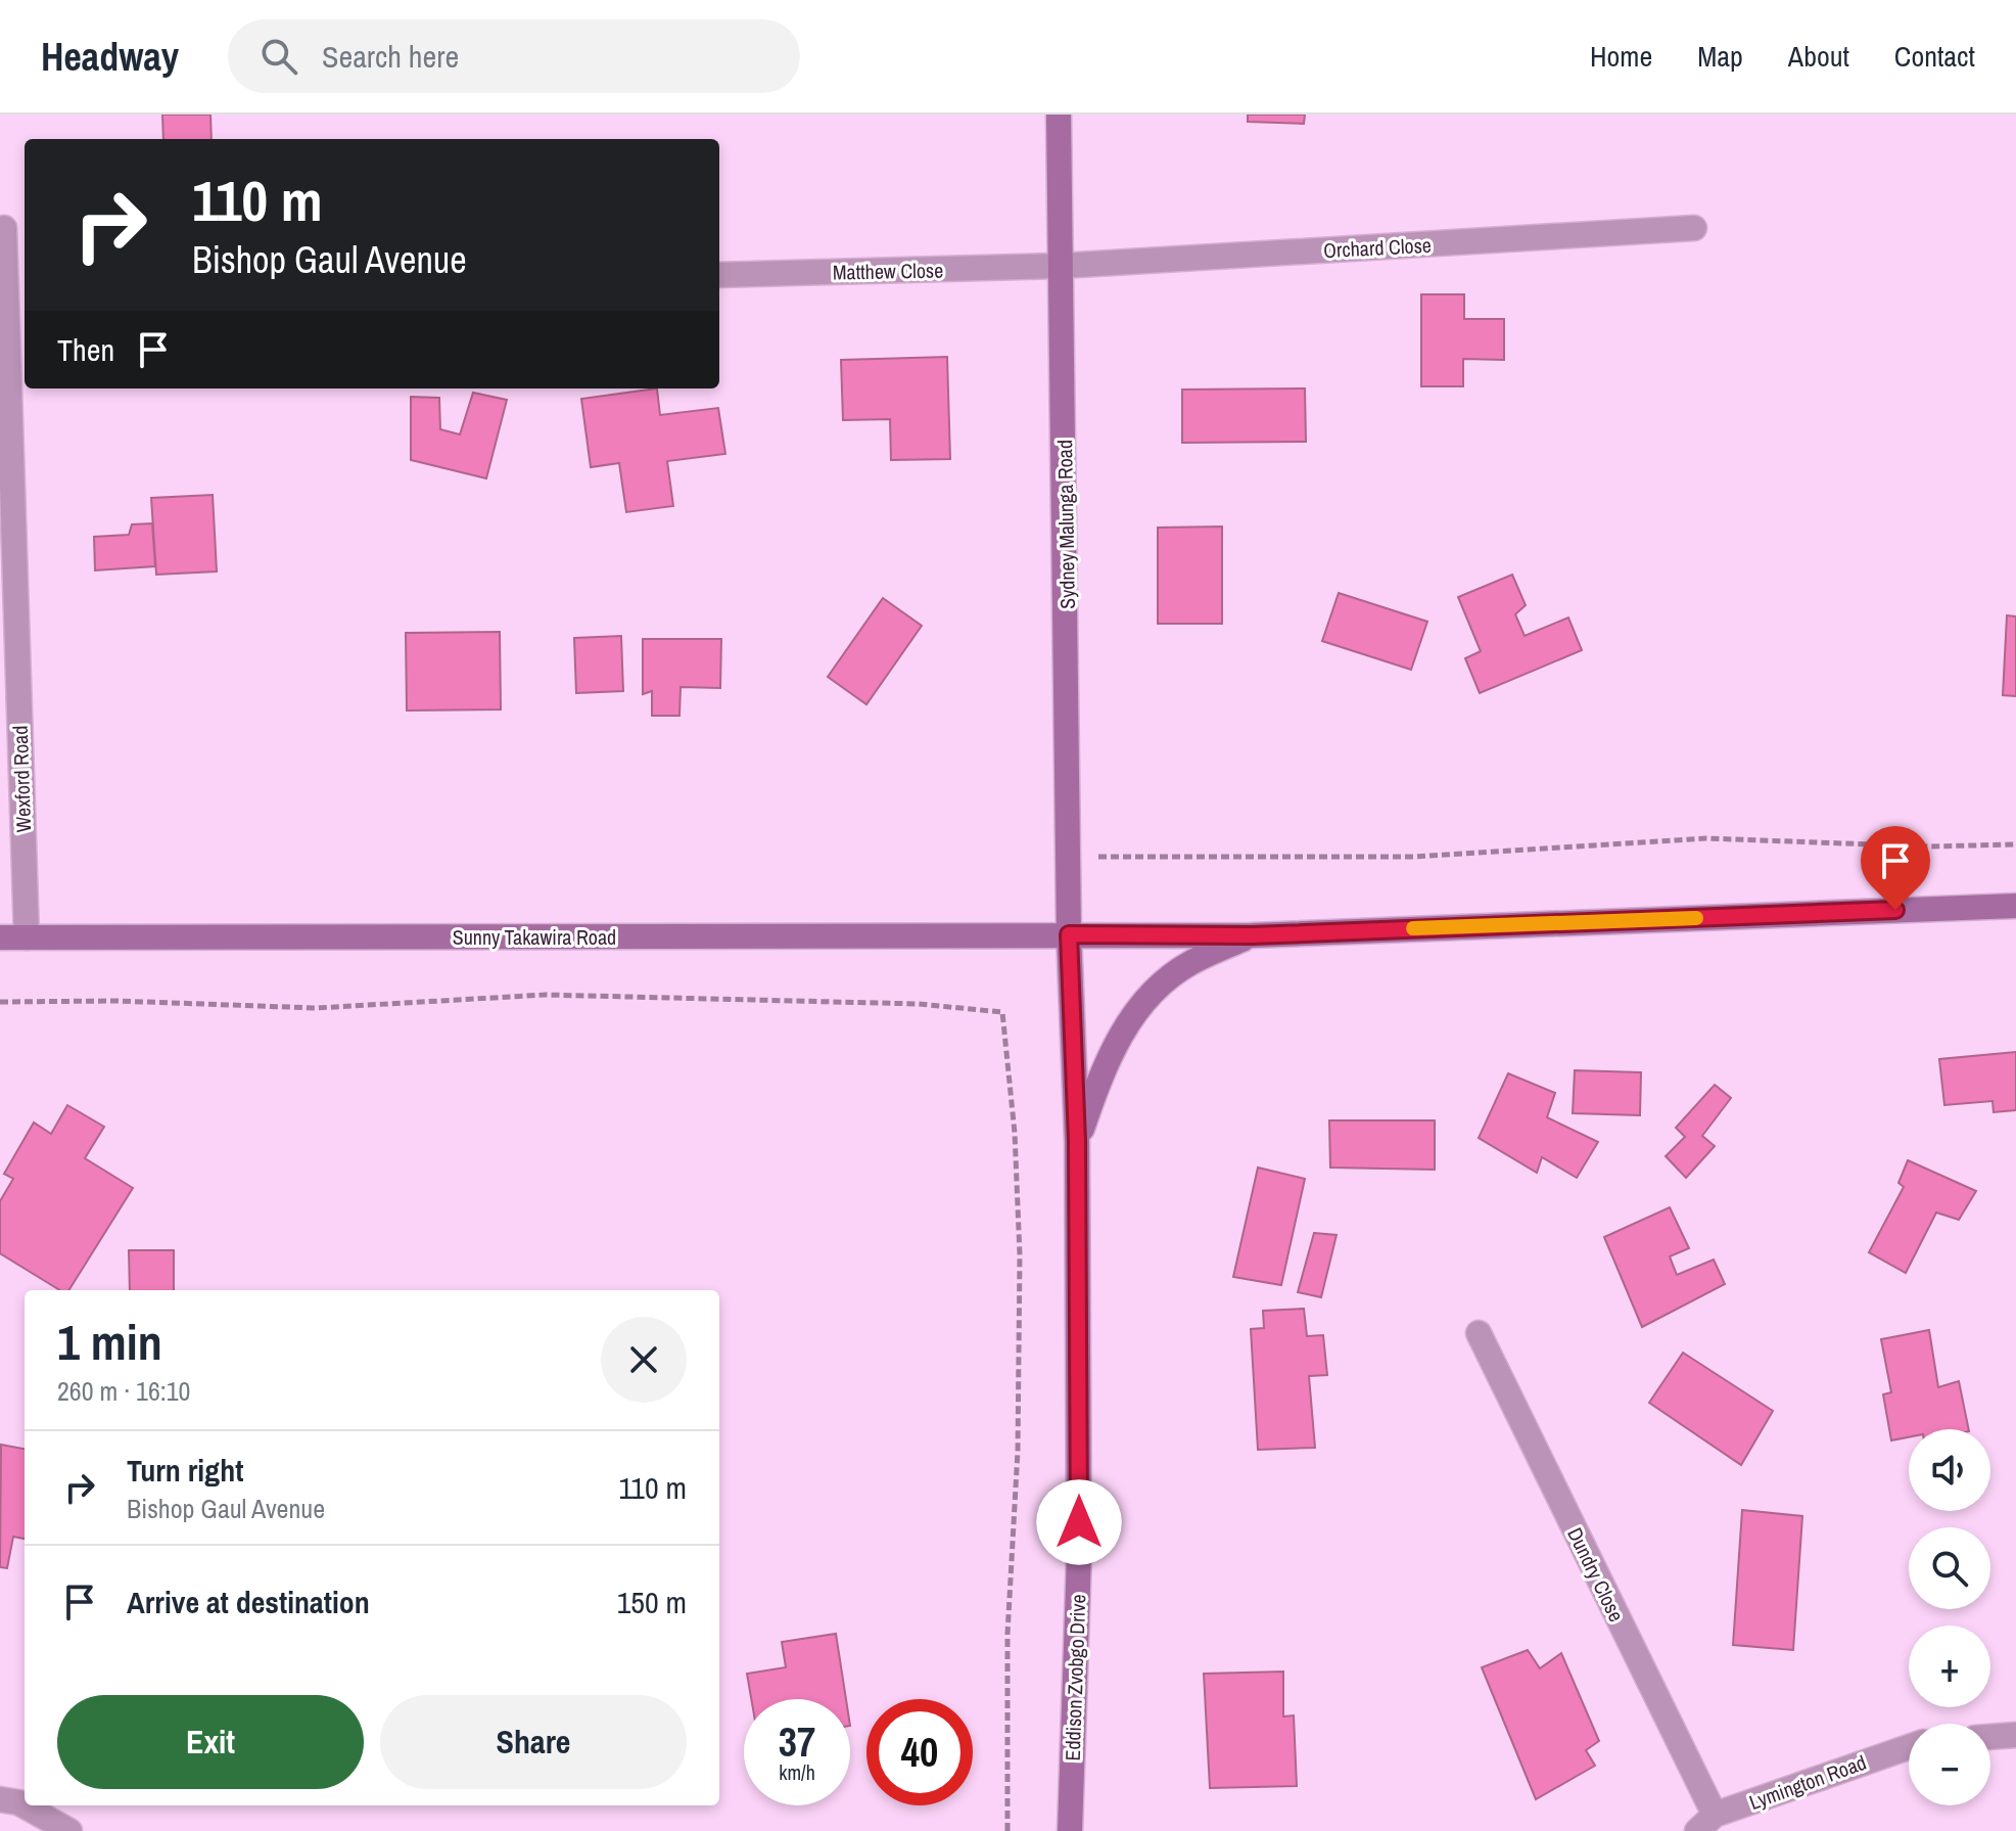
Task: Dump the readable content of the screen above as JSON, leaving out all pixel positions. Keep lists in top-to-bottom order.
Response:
{
  "streets": {
    "main road": ["Sydney Malunga Road", "Sunny Takawira Road", "Eddison Zvobgo Drive"],
    "street": [
      "Orchard Close",
      "Matthew Close",
      "Wexford Road",
      "Dundry Close",
      "Lymington Road"
    ]
  },
  "crossings": [
    ["Orchard Close", "Matthew Close"],
    ["Orchard Close", "Sydney Malunga Road"],
    ["Matthew Close", "Sydney Malunga Road"],
    ["Sydney Malunga Road", "Sunny Takawira Road"],
    ["Sydney Malunga Road", "Eddison Zvobgo Drive"],
    ["Wexford Road", "Sunny Takawira Road"],
    ["Sunny Takawira Road", "Eddison Zvobgo Drive"],
    ["Dundry Close", "Lymington Road"]
  ],
  "page": {
    "header": "Headway",
    "search": "Search here",
    "nav": [
      "Home",
      "Map",
      "About",
      "Contact"
    ],
    "turn": ["110 m", "Bishop Gaul Avenue"],
    "then": "Then",
    "heading": ["1 min", "260 m · 16:10"],
    "map_buttons": ["+", "−"],
    "list": [
      {
        "name": "Turn right",
        "note": "Bishop Gaul Avenue",
        "value": "110 m"
      },
      {
        "name": "Arrive at destination",
        "value": "150 m"
      }
    ],
    "buttons": ["Exit", "Share"],
    "speed": "37 km/h",
    "limit": "40"
  }
}
